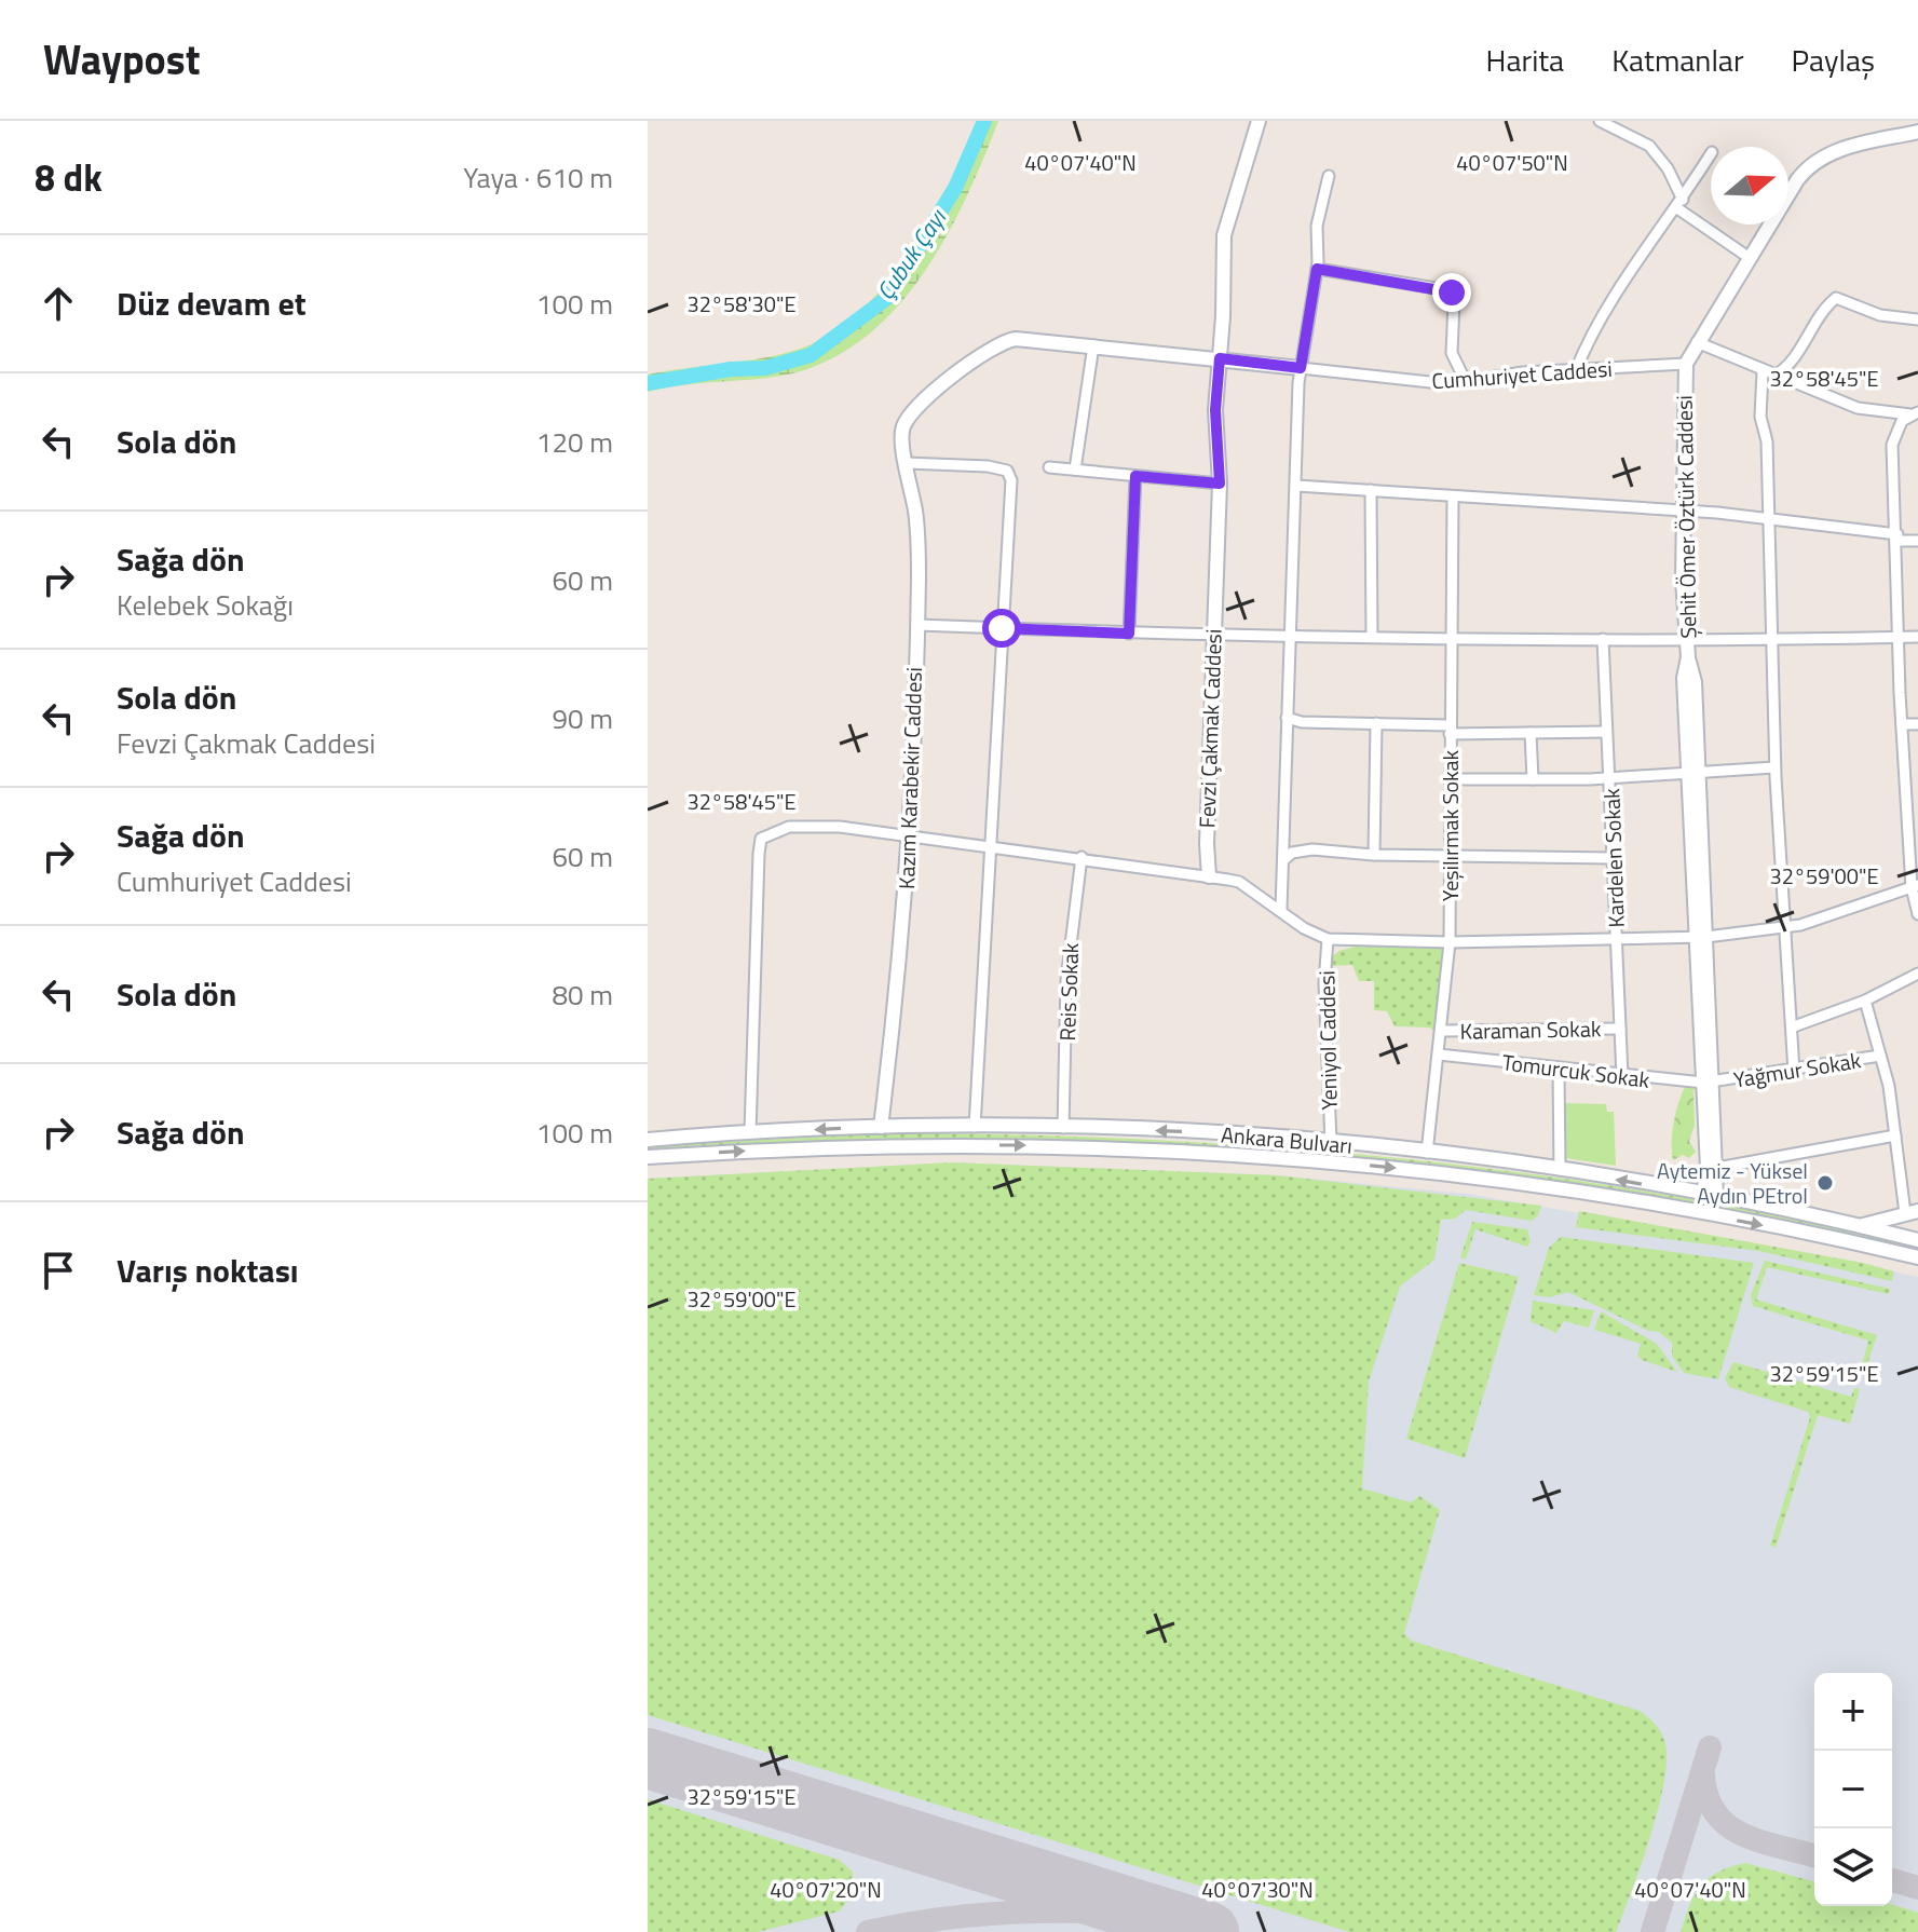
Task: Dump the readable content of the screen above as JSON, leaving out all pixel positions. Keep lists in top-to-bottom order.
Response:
{
  "streets": {
    "street": [
      "Cumhuriyet Caddesi",
      "Şehit Ömer Öztürk Caddesi",
      "Fevzi Çakmak Caddesi",
      "Kazım Karabekir Caddesi",
      "Yeşilırmak Sokak",
      "Kardelen Sokak",
      "Reis Sokak",
      "Karaman Sokak",
      "Yeniyol Caddesi",
      "Yağmur Sokak",
      "Tomurcuk Sokak",
      "Ankara Bulvarı"
    ]
  },
  "crossings": [
    ["Cumhuriyet Caddesi", "Şehit Ömer Öztürk Caddesi"],
    ["Cumhuriyet Caddesi", "Fevzi Çakmak Caddesi"],
    ["Cumhuriyet Caddesi", "Kazım Karabekir Caddesi"],
    ["Şehit Ömer Öztürk Caddesi", "Yağmur Sokak"],
    ["Şehit Ömer Öztürk Caddesi", "Tomurcuk Sokak"],
    ["Şehit Ömer Öztürk Caddesi", "Ankara Bulvarı"],
    ["Kazım Karabekir Caddesi", "Ankara Bulvarı"],
    ["Yeşilırmak Sokak", "Karaman Sokak"],
    ["Yeşilırmak Sokak", "Tomurcuk Sokak"],
    ["Yeşilırmak Sokak", "Ankara Bulvarı"],
    ["Kardelen Sokak", "Karaman Sokak"],
    ["Kardelen Sokak", "Tomurcuk Sokak"],
    ["Reis Sokak", "Ankara Bulvarı"],
    ["Yeniyol Caddesi", "Ankara Bulvarı"],
    ["Yağmur Sokak", "Tomurcuk Sokak"]
  ],
  "water": ["Çubuk Çayı"],
  "places": ["Aytemiz - Yüksel Aydın PEtrol"],
  "north": "right",
  "page": {
    "header": "Waypost",
    "nav": ["Harita", "Katmanlar", "Paylaş"],
    "heading": ["8 dk", "Yaya · 610 m"],
    "list": [
      ["Düz devam et", "100 m"],
      ["Sola dön", "120 m"],
      ["Sağa dön", "Kelebek Sokağı", "60 m"],
      ["Sola dön", "Fevzi Çakmak Caddesi", "90 m"],
      ["Sağa dön", "Cumhuriyet Caddesi", "60 m"],
      ["Sola dön", "80 m"],
      ["Sağa dön", "100 m"],
      "Varış noktası"
    ],
    "map_buttons": ["+", "−"]
  },
  "coordinates": [
    "40°07'40\"N",
    "40°07'50\"N",
    "32°58'30\"E",
    "32°58'45\"E",
    "32°59'00\"E",
    "32°59'15\"E",
    "40°07'20\"N",
    "40°07'30\"N"
  ]
}
